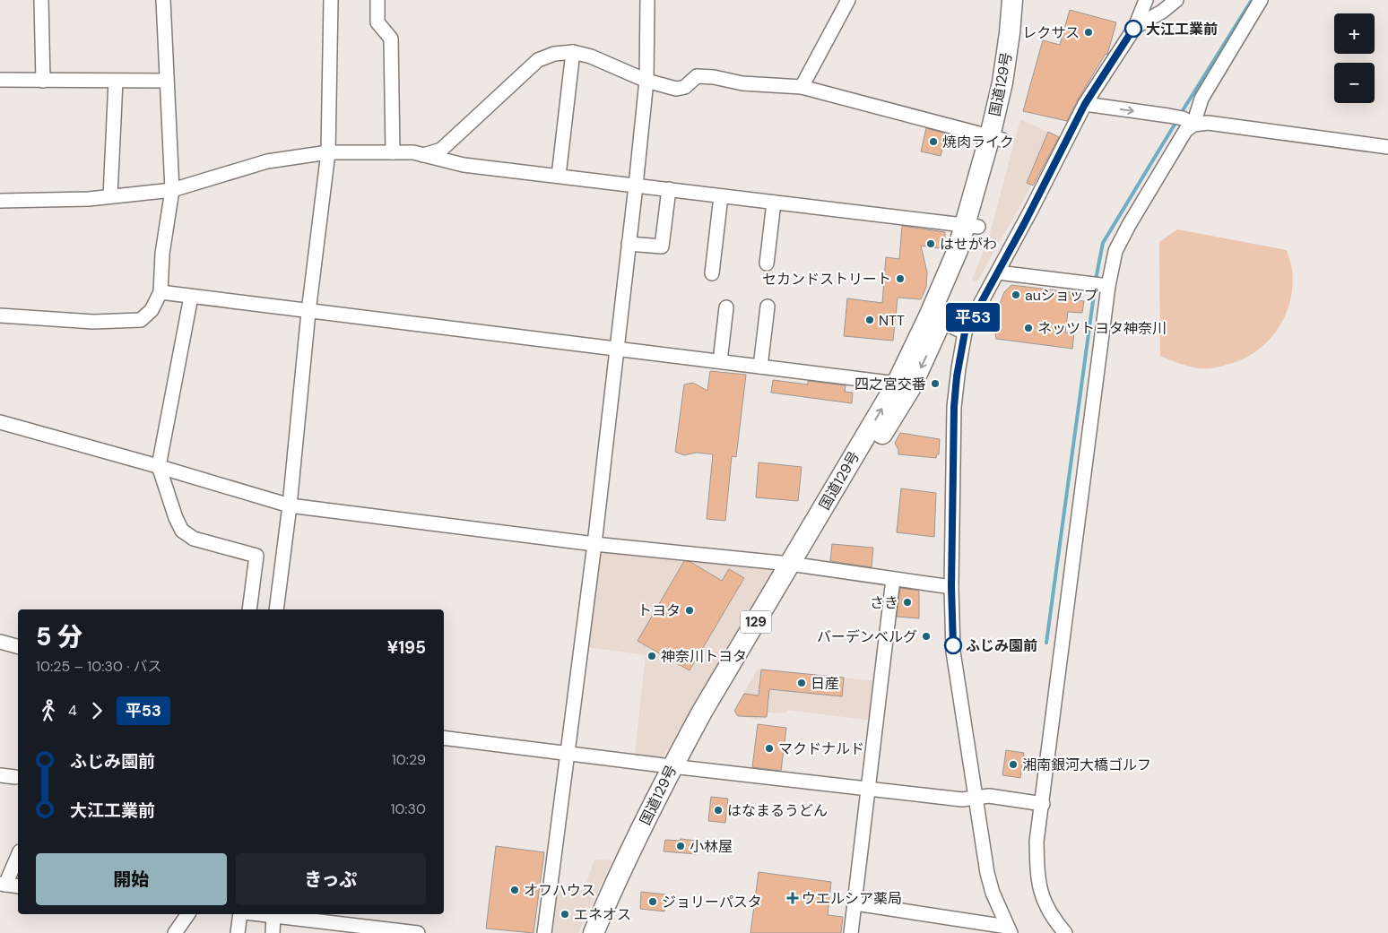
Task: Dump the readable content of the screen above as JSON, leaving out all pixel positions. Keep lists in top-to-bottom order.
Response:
{
  "streets": {
    "highway": ["国道129号", "129"]
  },
  "places": {
    "other": [
      "大江工業前",
      "レクサス",
      "焼肉ライク",
      "はせがわ",
      "セカンドストリート",
      "auショップ",
      "NTT",
      "ネッツトヨタ神奈川",
      "四之宮交番",
      "さき",
      "トヨタ",
      "バーデンベルグ",
      "ふじみ園前",
      "神奈川トヨタ",
      "日産",
      "マクドナルド",
      "湘南銀河大橋ゴルフ",
      "はなまるうどん",
      "小林屋",
      "オフハウス",
      "ジョリーパスタ",
      "エネオス"
    ],
    "health": ["ウエルシア薬局"]
  },
  "lines": ["bus line 平53"],
  "page": {
    "on_map": "平53",
    "map_buttons": ["+", "−"],
    "heading": ["5 分", "10:25 – 10:30 · バス", "¥195"],
    "legs": ["4", "平53"],
    "list": [
      {
        "name": "ふじみ園前",
        "value": "10:29"
      },
      {
        "name": "大江工業前",
        "value": "10:30"
      }
    ],
    "buttons": ["開始", "きっぷ"]
  }
}
